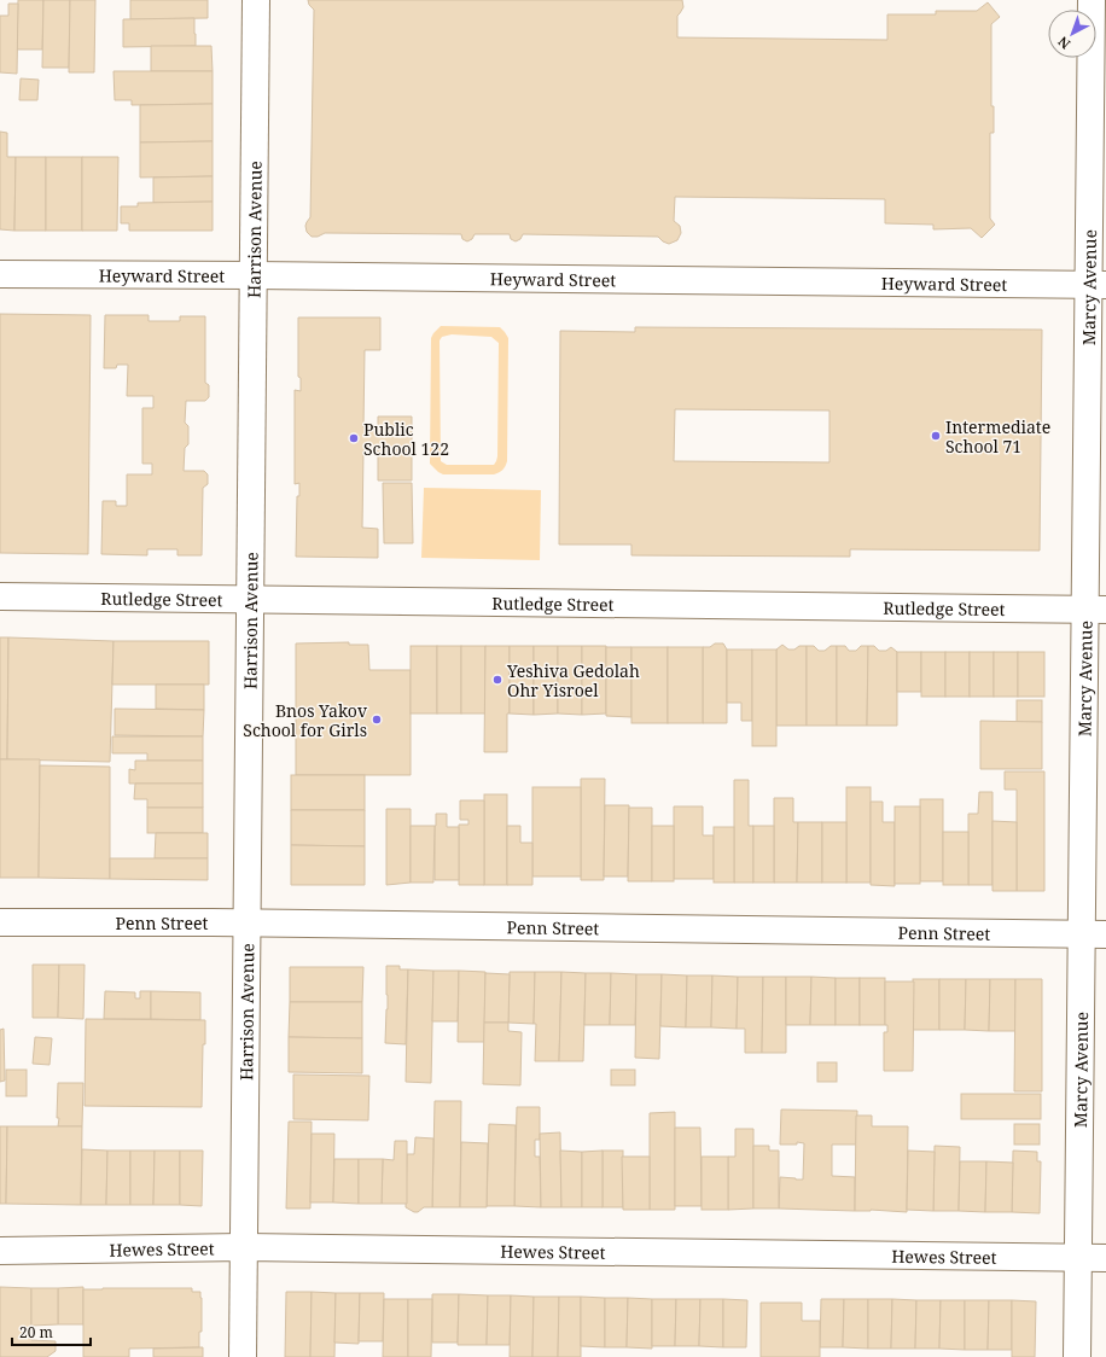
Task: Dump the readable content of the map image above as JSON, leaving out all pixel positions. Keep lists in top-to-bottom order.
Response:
{
  "streets": {
    "street": [
      "Harrison Avenue",
      "Heyward Street",
      "Marcy Avenue",
      "Rutledge Street",
      "Penn Street",
      "Hewes Street"
    ]
  },
  "crossings": [
    ["Harrison Avenue", "Heyward Street"],
    ["Harrison Avenue", "Rutledge Street"],
    ["Harrison Avenue", "Penn Street"],
    ["Harrison Avenue", "Hewes Street"],
    ["Heyward Street", "Marcy Avenue"],
    ["Marcy Avenue", "Rutledge Street"],
    ["Marcy Avenue", "Penn Street"],
    ["Marcy Avenue", "Hewes Street"]
  ],
  "places": [
    "Intermediate School 71",
    "Public School 122",
    "Yeshiva Gedolah Ohr Yisroel",
    "Bnos Yakov School for Girls"
  ],
  "scale_bar": "20 m",
  "north": "bottom left"
}
